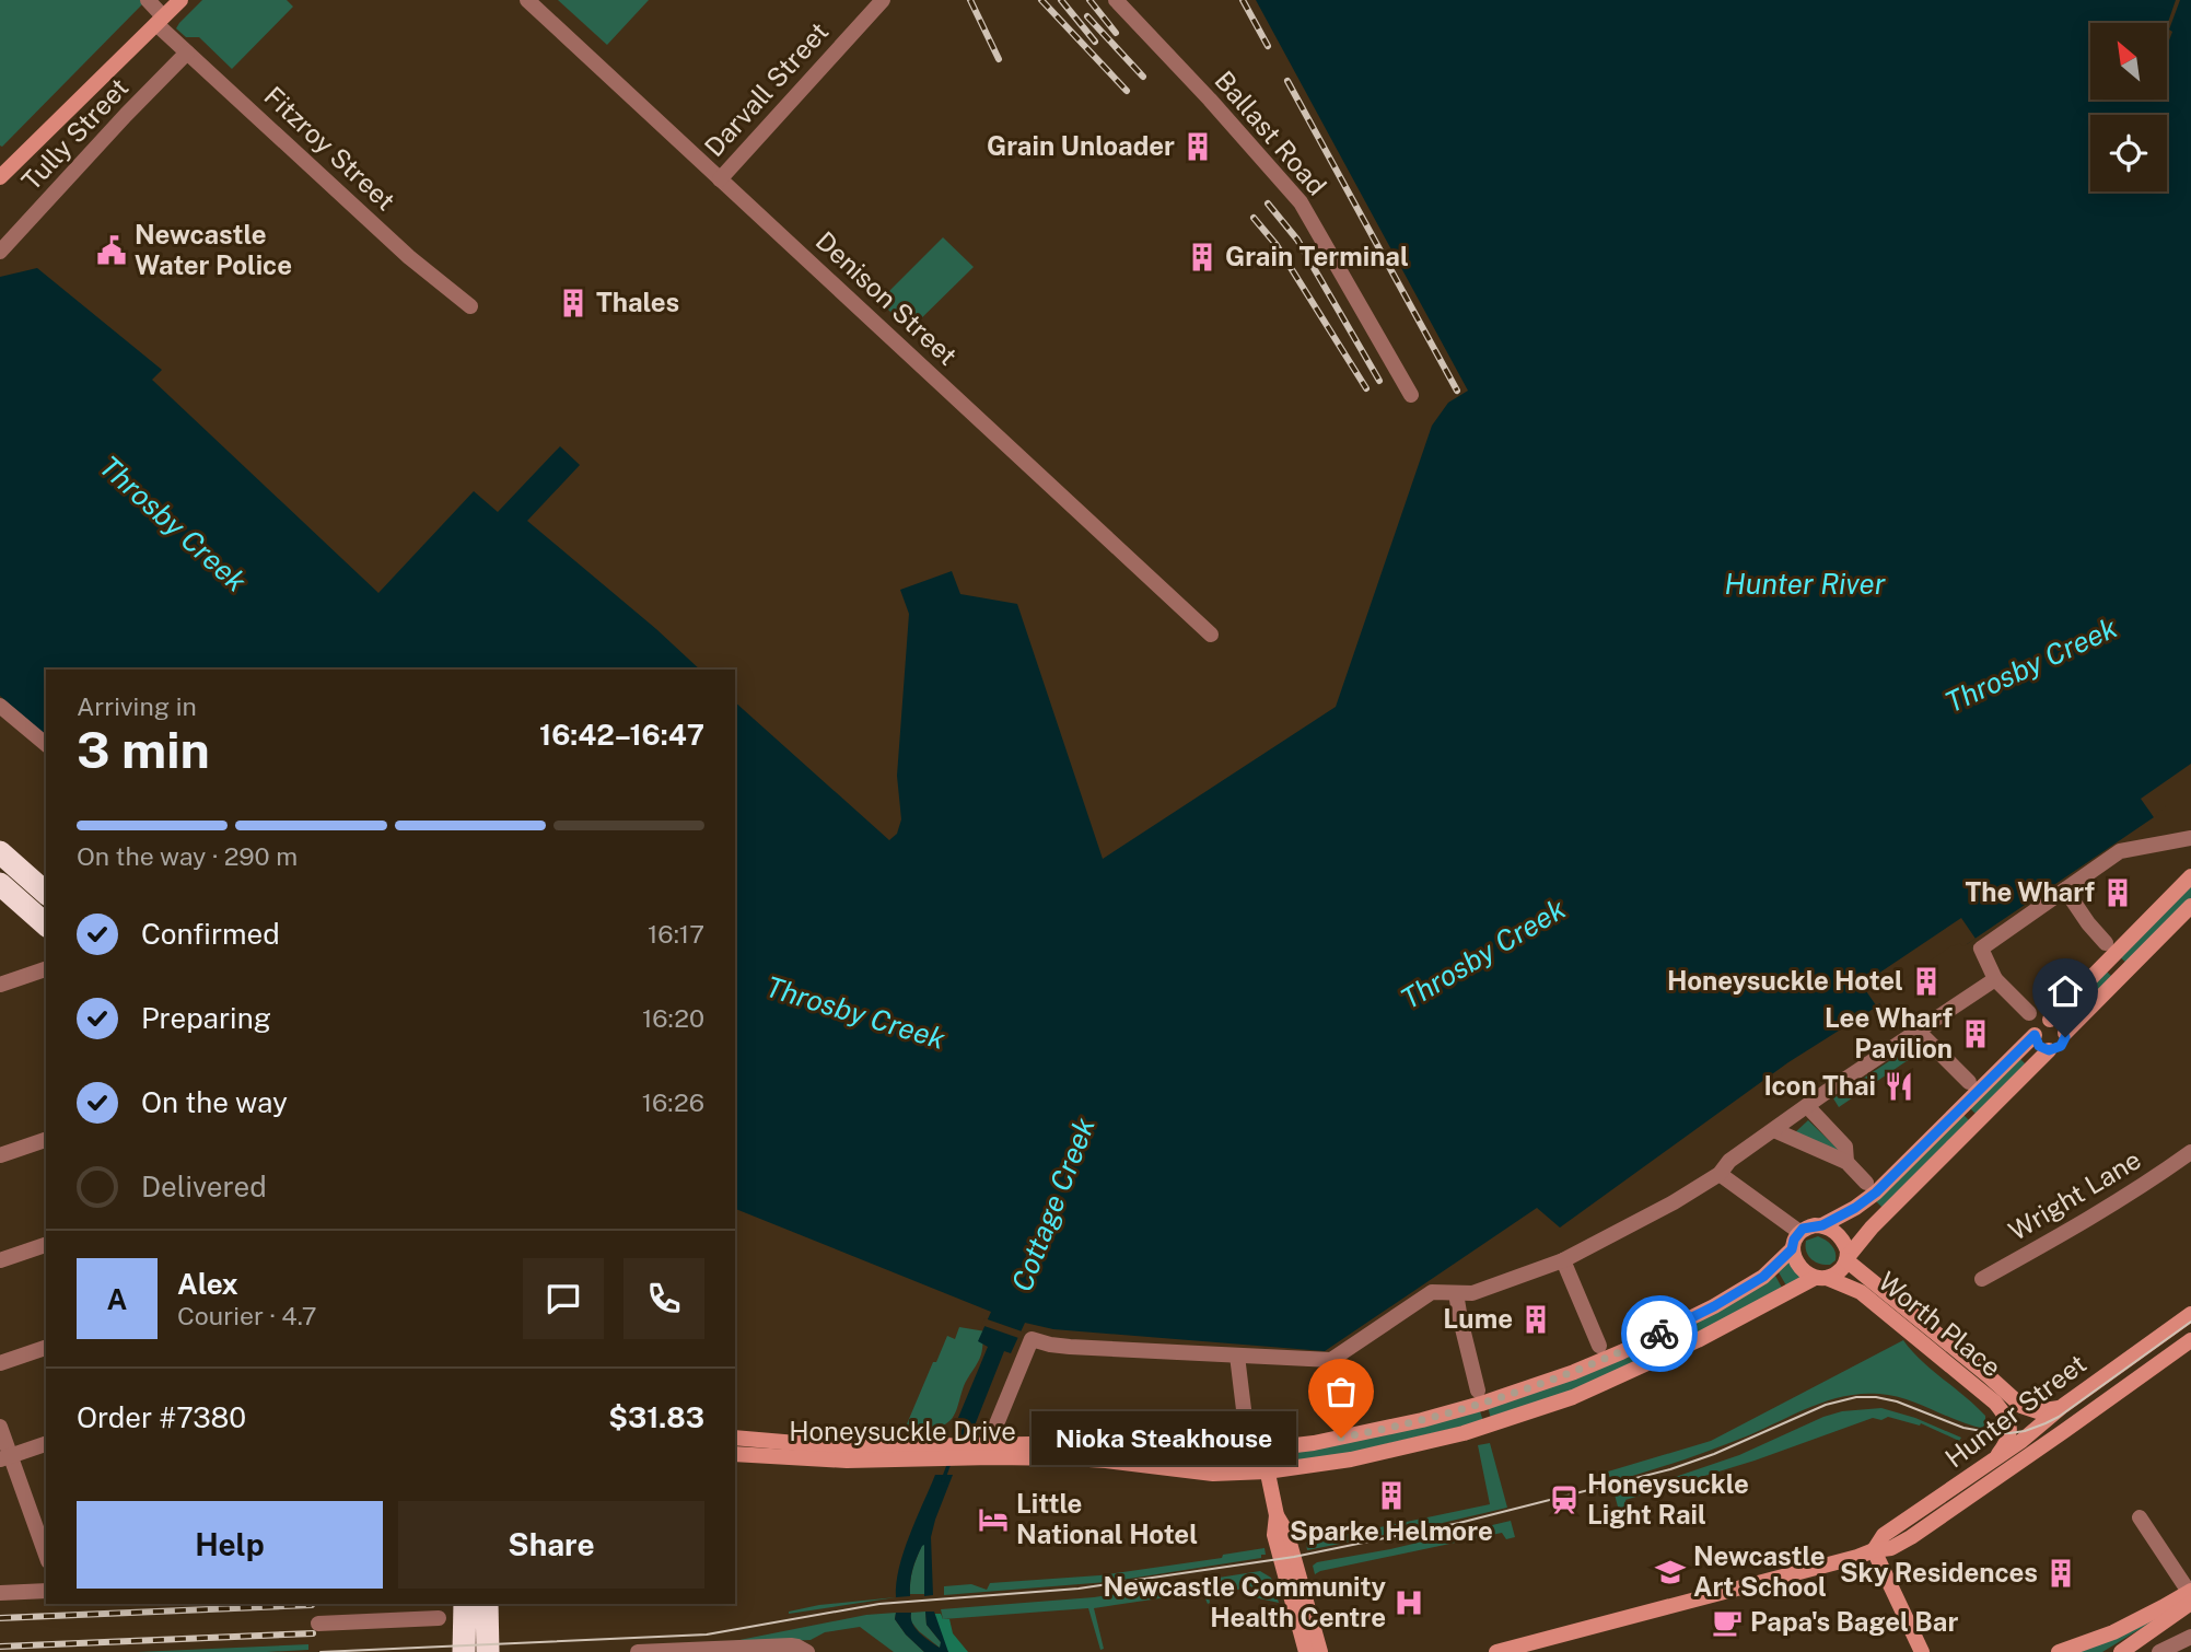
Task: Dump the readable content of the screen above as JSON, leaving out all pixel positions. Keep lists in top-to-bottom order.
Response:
{
  "streets": {
    "main road": ["Worth Place", "Hunter Street", "Honeysuckle Drive"],
    "street": [
      "Darvall Street",
      "Ballast Road",
      "Tully Street",
      "Fitzroy Street",
      "Denison Street",
      "Wright Lane"
    ]
  },
  "crossings": [
    ["Darvall Street", "Denison Street"],
    ["Tully Street", "Fitzroy Street"],
    ["Worth Place", "Hunter Street"],
    ["Worth Place", "Honeysuckle Drive"]
  ],
  "water": ["Throsby Creek", "Hunter River", "Cottage Creek"],
  "places": {
    "building": [
      "Grain Unloader",
      "Grain Terminal",
      "Thales",
      "The Wharf",
      "Honeysuckle Hotel",
      "Lee Wharf Pavilion",
      "Lume",
      "Sparke Helmore",
      "Sky Residences"
    ],
    "public building": ["Newcastle Water Police"],
    "restaurant": ["Icon Thai"],
    "other": ["Nioka Steakhouse"],
    "station": ["Honeysuckle Light Rail"],
    "hotel": ["Little National Hotel"],
    "school or university": ["Newcastle Art School"],
    "hospital": ["Newcastle Community Health Centre"],
    "cafe": ["Papa's Bagel Bar"]
  },
  "north": "top left",
  "page": {
    "heading": ["3 min", "Arriving in", "16:42–16:47"],
    "panel": [
      "Alex",
      "Courier · 4.7",
      "Order #7380",
      "$31.83"
    ],
    "bar": "On the way · 290 m",
    "list": [
      ["Confirmed", "16:17"],
      ["Preparing", "16:20"],
      ["On the way", "16:26"],
      "Delivered"
    ],
    "round": "A",
    "bubble": "Nioka Steakhouse",
    "buttons": ["Help", "Share"]
  }
}
